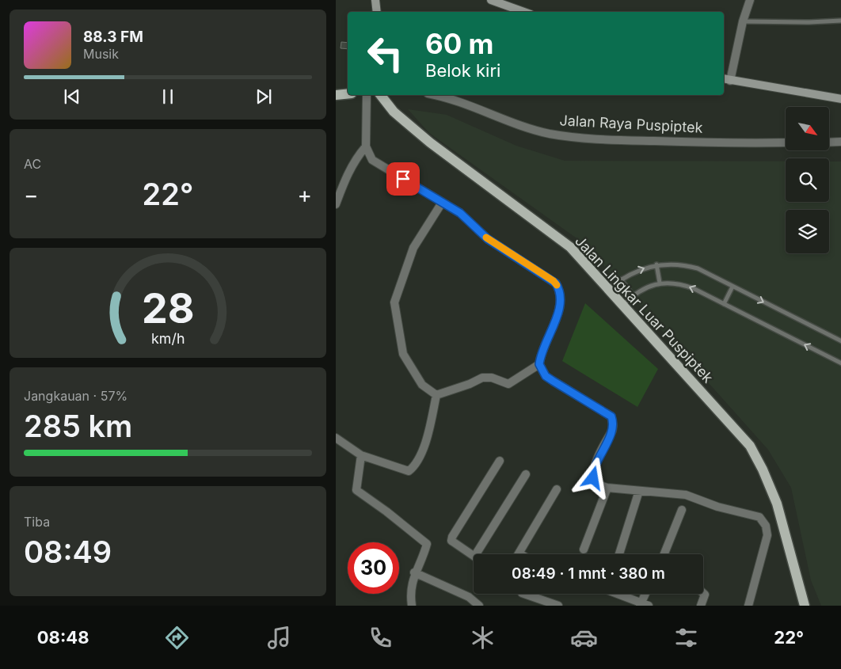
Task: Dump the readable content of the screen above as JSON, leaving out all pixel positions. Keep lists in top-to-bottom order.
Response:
{
  "streets": {
    "main road": ["Jalan Lingkar Luar Puspiptek"],
    "street": ["Jalan Raya Puspiptek"]
  },
  "north": "bottom right",
  "page": {
    "turn": ["60 m", "Belok kiri"],
    "song": ["88.3 FM", "Musik"],
    "tile": [
      "AC",
      ["Jangkauan · 57%", "285 km"],
      ["Tiba", "08:49"]
    ],
    "heat": ["−", "22°", "+"],
    "limit": "30",
    "trip": "08:49 · 1 mnt · 380 m",
    "tabs": ["08:48", "22°"],
    "gauge": ["28", "km/h"]
  }
}
